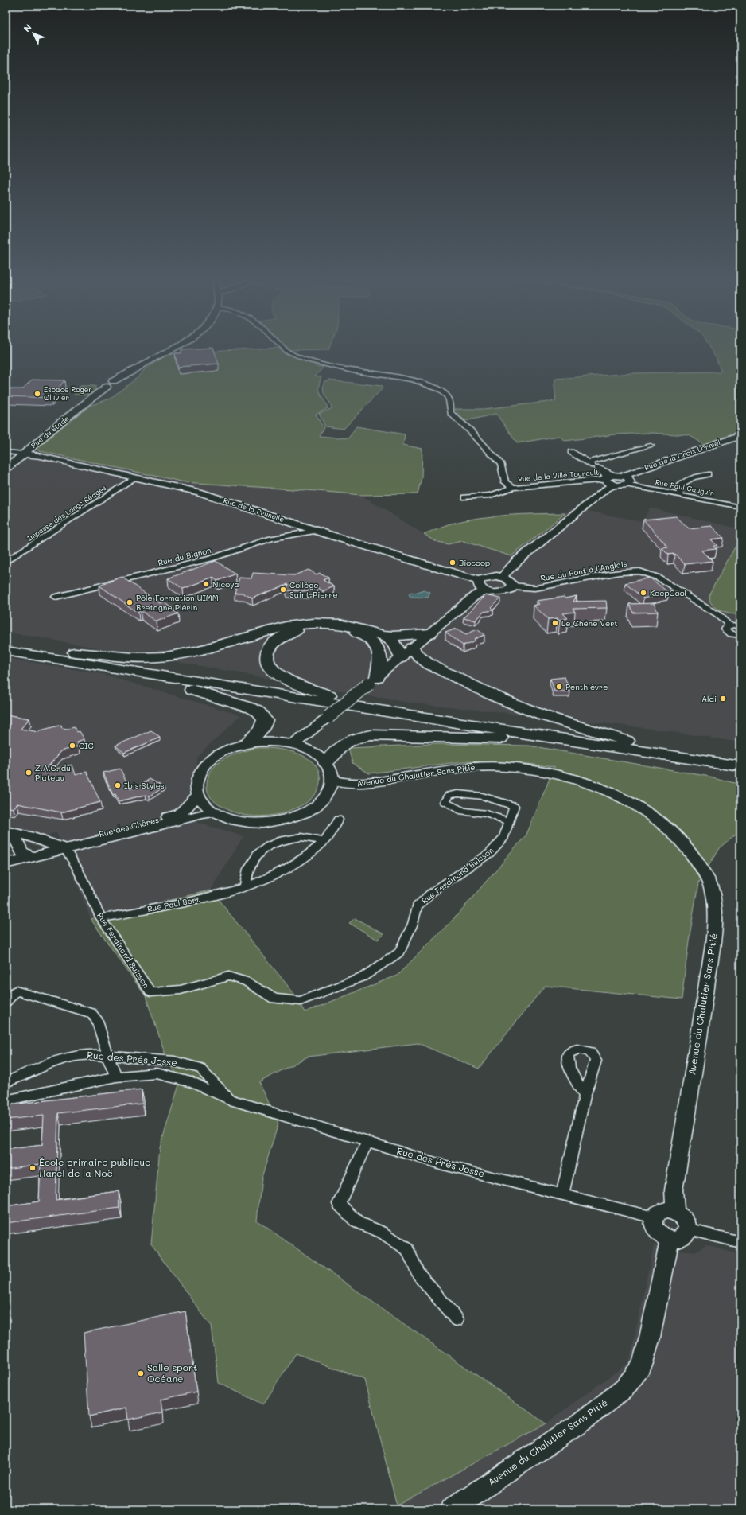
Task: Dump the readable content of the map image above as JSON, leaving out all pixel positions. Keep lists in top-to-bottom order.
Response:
{
  "streets": {
    "street": [
      "Rue du Stade",
      "Rue de la Croix Lormel",
      "Rue de la Ville Tourault",
      "Rue Paul Gauguin",
      "Rue de la Prunelle",
      "Impasse des Longs Réages",
      "Rue du Bignon",
      "Rue du Pont à l'Anglais",
      "Avenue du Chalutier Sans Pitié",
      "Rue des Chênes",
      "Rue Ferdinand Buisson",
      "Rue Paul Bert",
      "Rue des Prés Josse"
    ]
  },
  "crossings": [
    ["Rue du Stade", "Rue de la Prunelle"],
    ["Rue de la Croix Lormel", "Rue Paul Gauguin"],
    ["Rue de la Prunelle", "Impasse des Longs Réages"],
    ["Rue de la Prunelle", "Rue du Bignon"],
    ["Avenue du Chalutier Sans Pitié", "Rue des Chênes"],
    ["Avenue du Chalutier Sans Pitié", "Rue des Prés Josse"],
    ["Rue des Chênes", "Rue Ferdinand Buisson"],
    ["Rue Ferdinand Buisson", "Rue Paul Bert"]
  ],
  "places": [
    "Espace Roger Ollivier",
    "Biocoop",
    "Nicoya",
    "Collège Saint-Pierre",
    "KeepCool",
    "Pôle Formation UIMM Bretagne Plérin",
    "Le Chêne Vert",
    "Penthièvre",
    "Aldi",
    "CIC",
    "Z.A.C. du Plateau",
    "Ibis Styles",
    "École primaire publique Harel de la Noë",
    "Salle sport Océane"
  ],
  "north": "top left"
}
